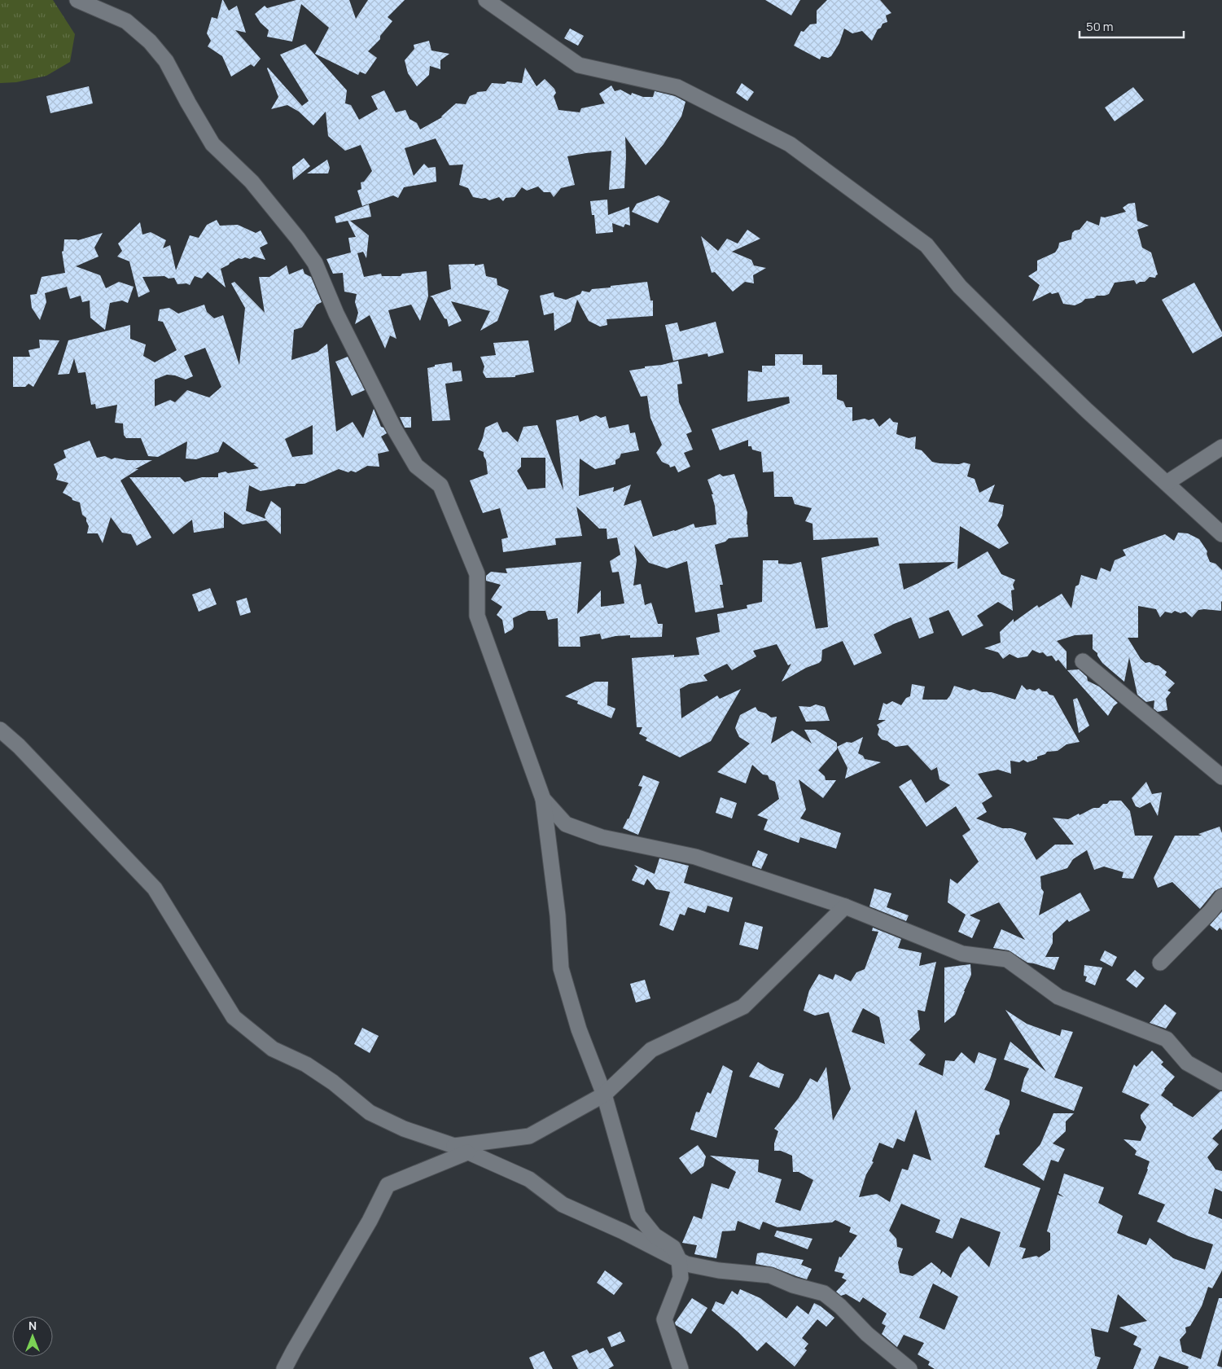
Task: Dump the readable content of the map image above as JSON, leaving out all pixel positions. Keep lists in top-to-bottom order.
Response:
{
  "scale_bar": "50 m",
  "north": "top"
}
